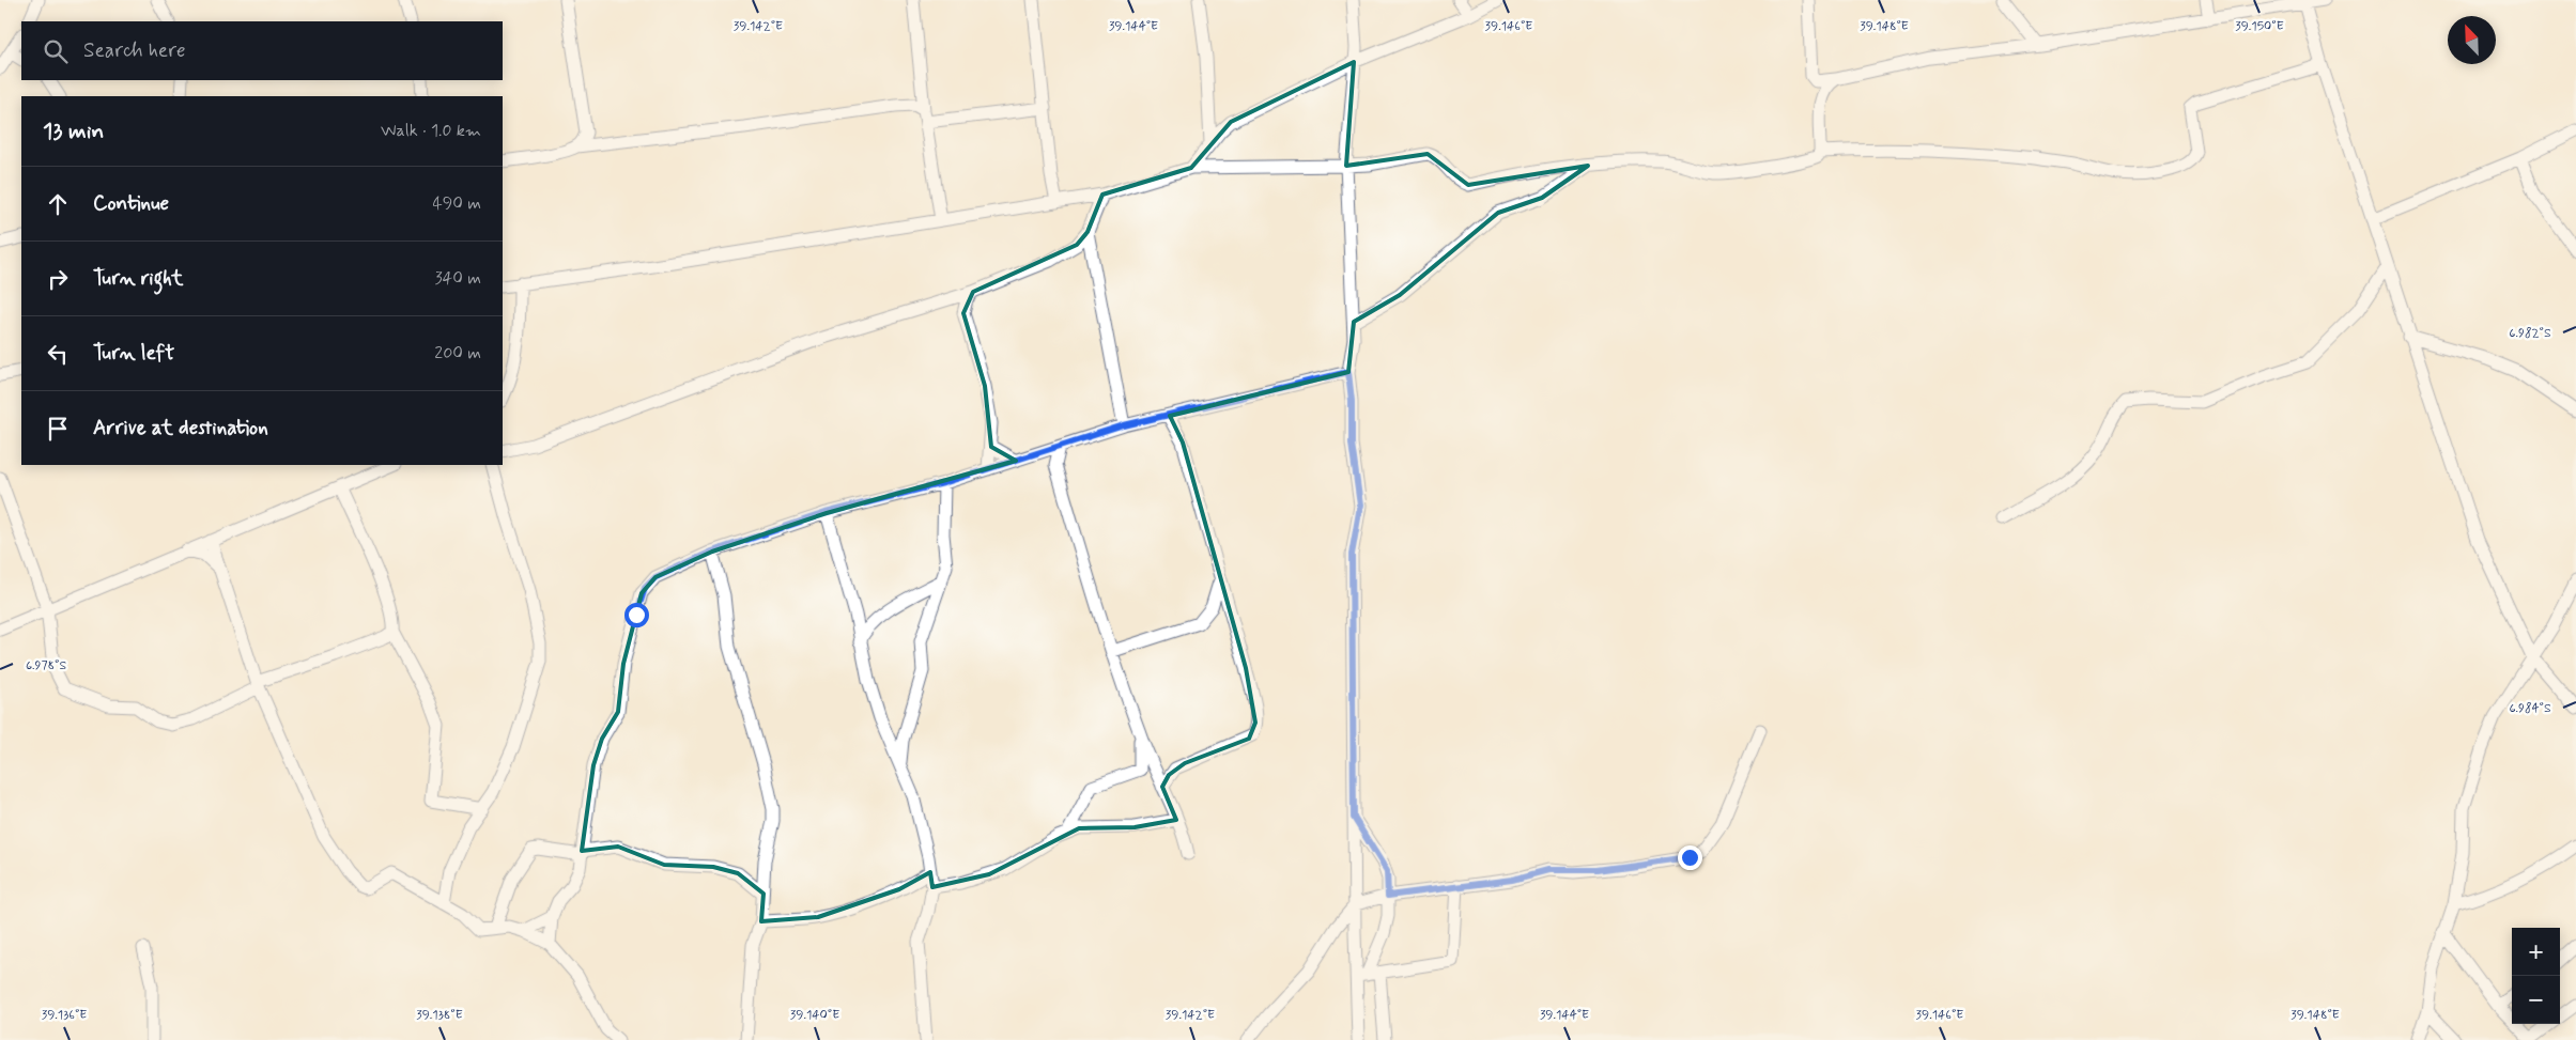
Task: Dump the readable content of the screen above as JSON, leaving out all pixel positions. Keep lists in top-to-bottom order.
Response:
{
  "north": "top left",
  "page": {
    "search": "Search here",
    "heading": ["13 min", "Walk · 1.0 km"],
    "list": [
      ["Continue", "490 m"],
      ["Turn right", "340 m"],
      ["Turn left", "200 m"],
      "Arrive at destination"
    ],
    "map_buttons": ["+", "−"]
  },
  "coordinates": [
    "39.142°E",
    "39.144°E",
    "39.146°E",
    "39.148°E",
    "39.150°E",
    "6.982°S",
    "6.978°S",
    "6.984°S",
    "39.136°E",
    "39.138°E",
    "39.140°E"
  ]
}
